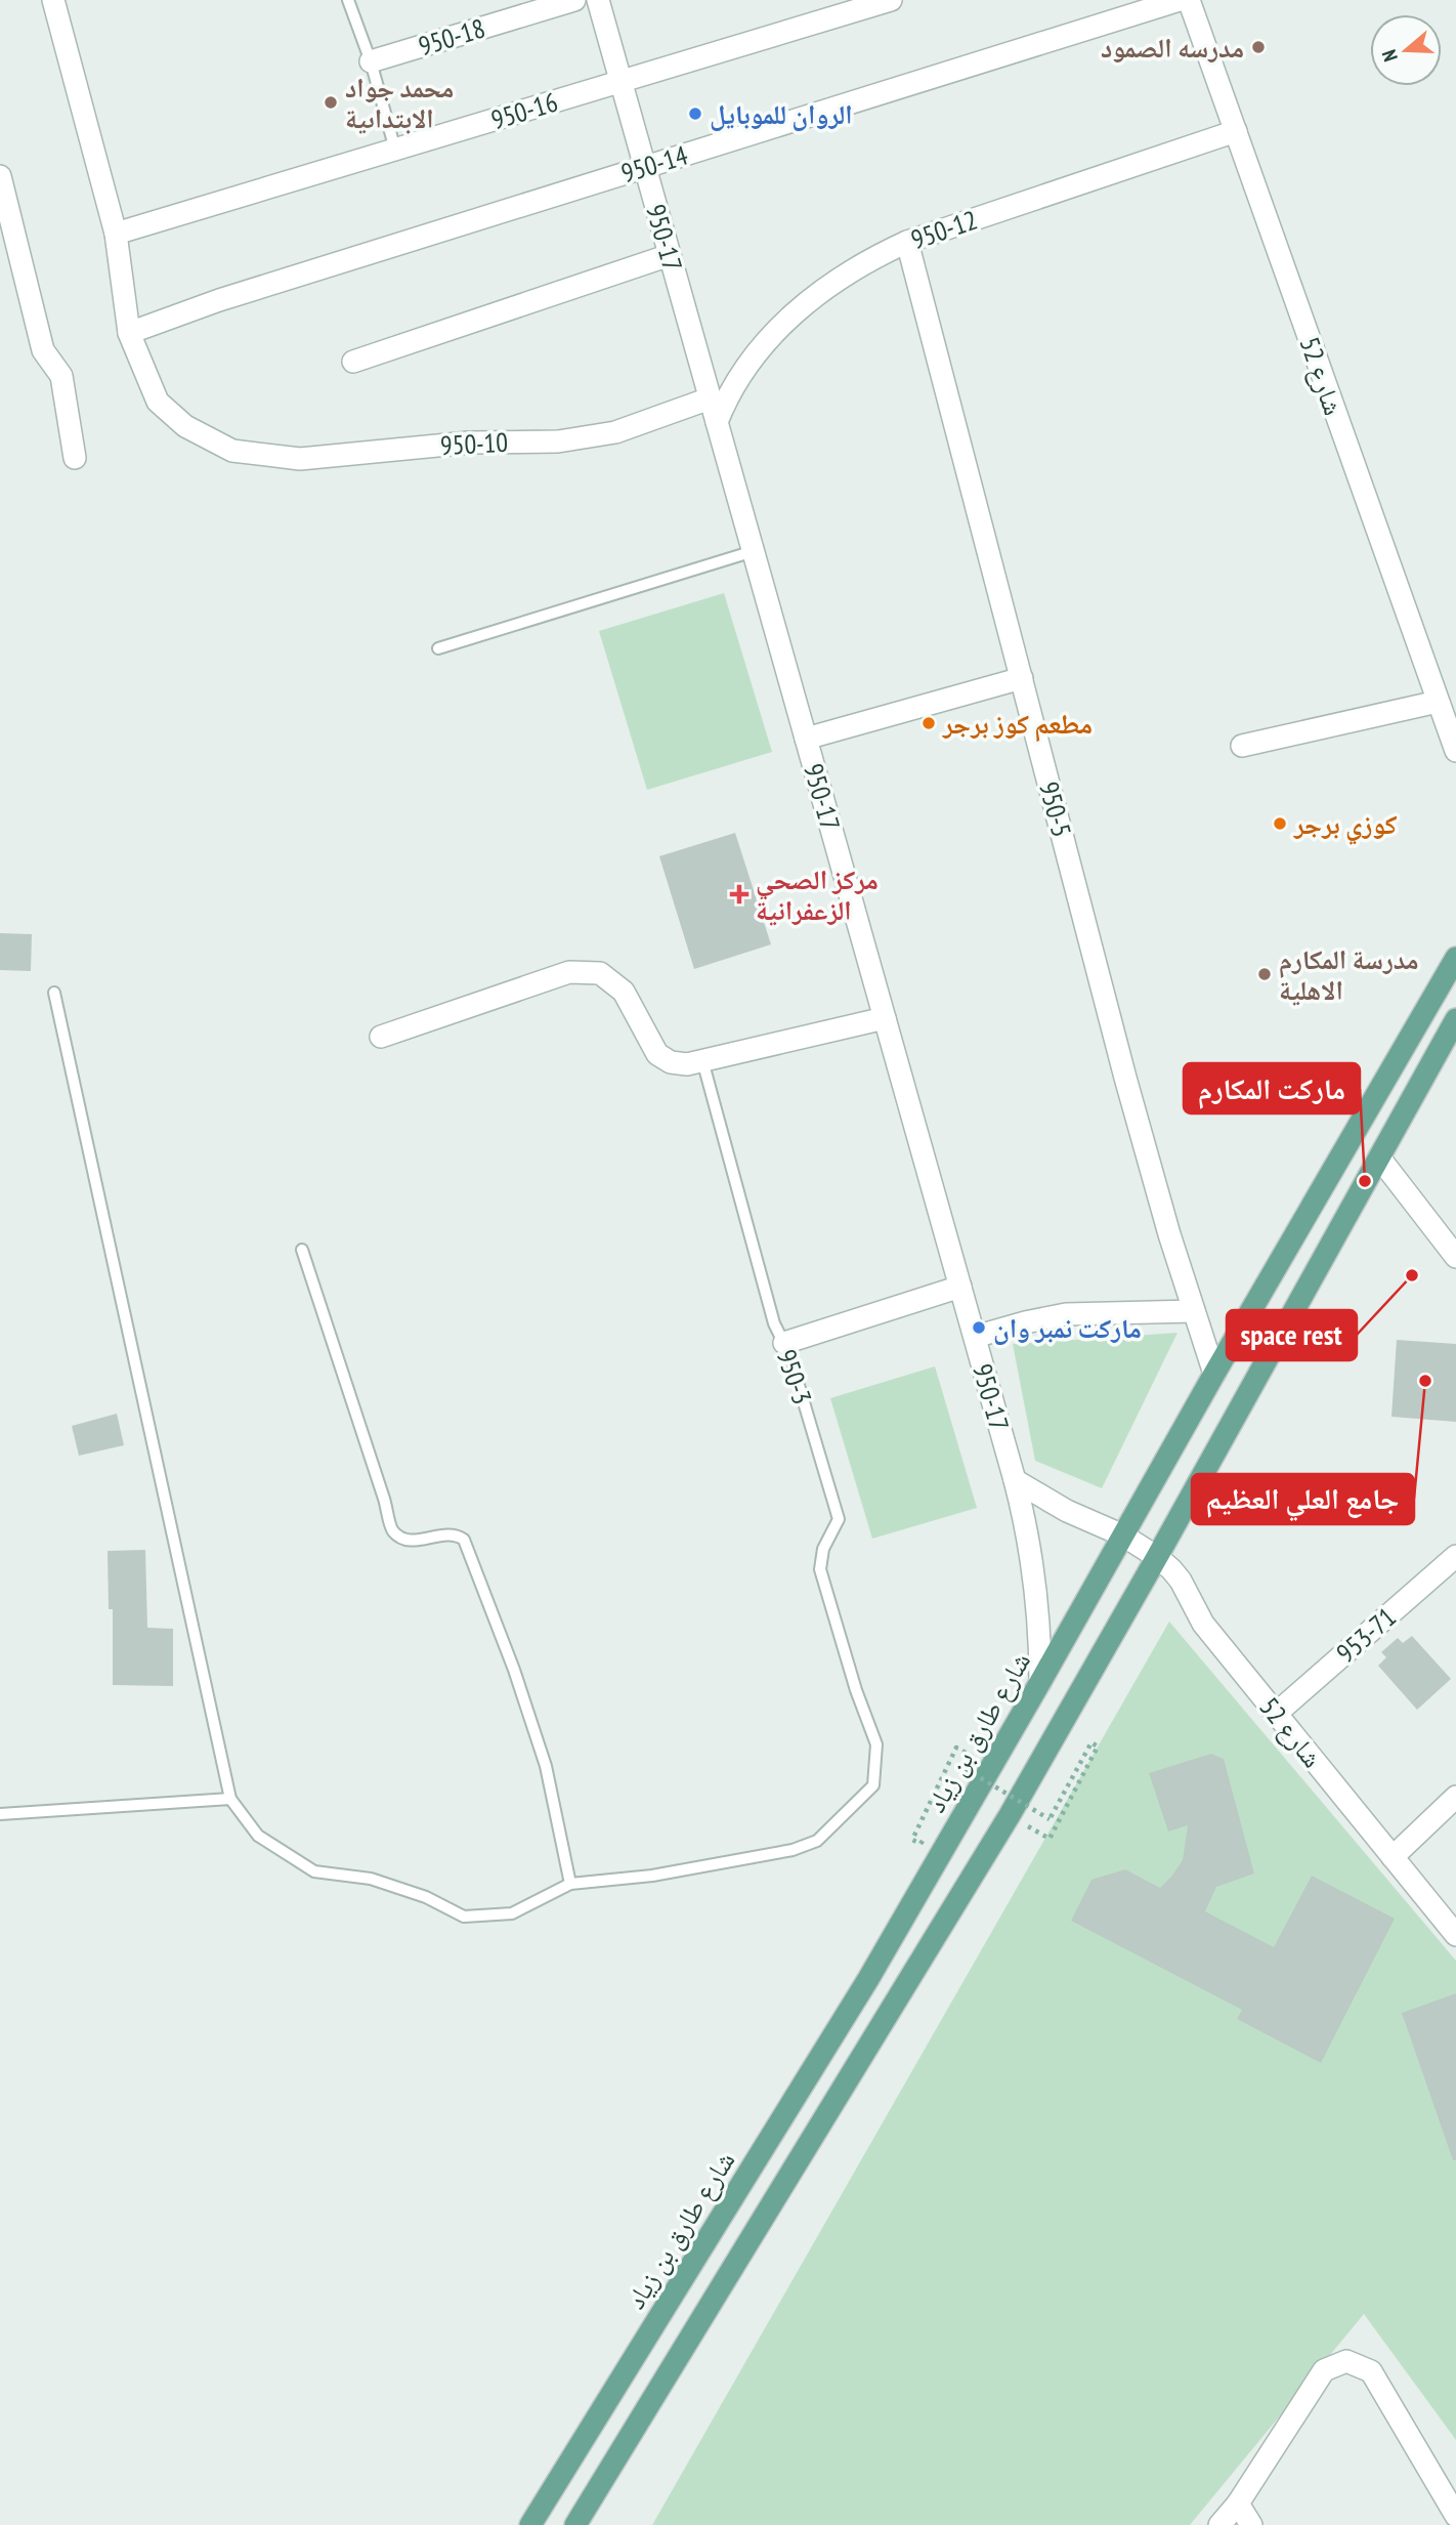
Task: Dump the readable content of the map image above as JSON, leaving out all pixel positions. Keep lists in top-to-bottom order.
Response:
{
  "streets": {
    "main road": ["شارع طارق بن زياد"],
    "street": [
      "950-18",
      "950-16",
      "950-14",
      "950-12",
      "950-17",
      "شارع 52",
      "950-10",
      "950-5",
      "953-71"
    ],
    "lane": ["950-3"]
  },
  "crossings": [
    ["950-16", "950-17"],
    ["950-16", "950-10"],
    ["950-14", "950-17"],
    ["950-14", "950-10"],
    ["950-12", "950-17"],
    ["950-12", "شارع 52"],
    ["950-12", "950-5"],
    ["950-17", "شارع 52"],
    ["950-17", "950-10"],
    ["950-17", "شارع طارق بن زياد"],
    ["شارع 52", "953-71"],
    ["شارع 52", "شارع طارق بن زياد"],
    ["950-5", "شارع طارق بن زياد"]
  ],
  "places": {
    "other": [
      "مدرسه الصمود",
      "محمد جواد الابتداىية",
      "الروان للموبايل",
      "مطعم كوز برجر",
      "كوزي برجر",
      "مدرسة المكارم الاهلية",
      "ماركت المكارم",
      "space rest",
      "ماركت نمبر وان",
      "جامع العلي العظيم"
    ],
    "health": ["مركز الصحي الزعفرانية"]
  },
  "north": "left"
}
